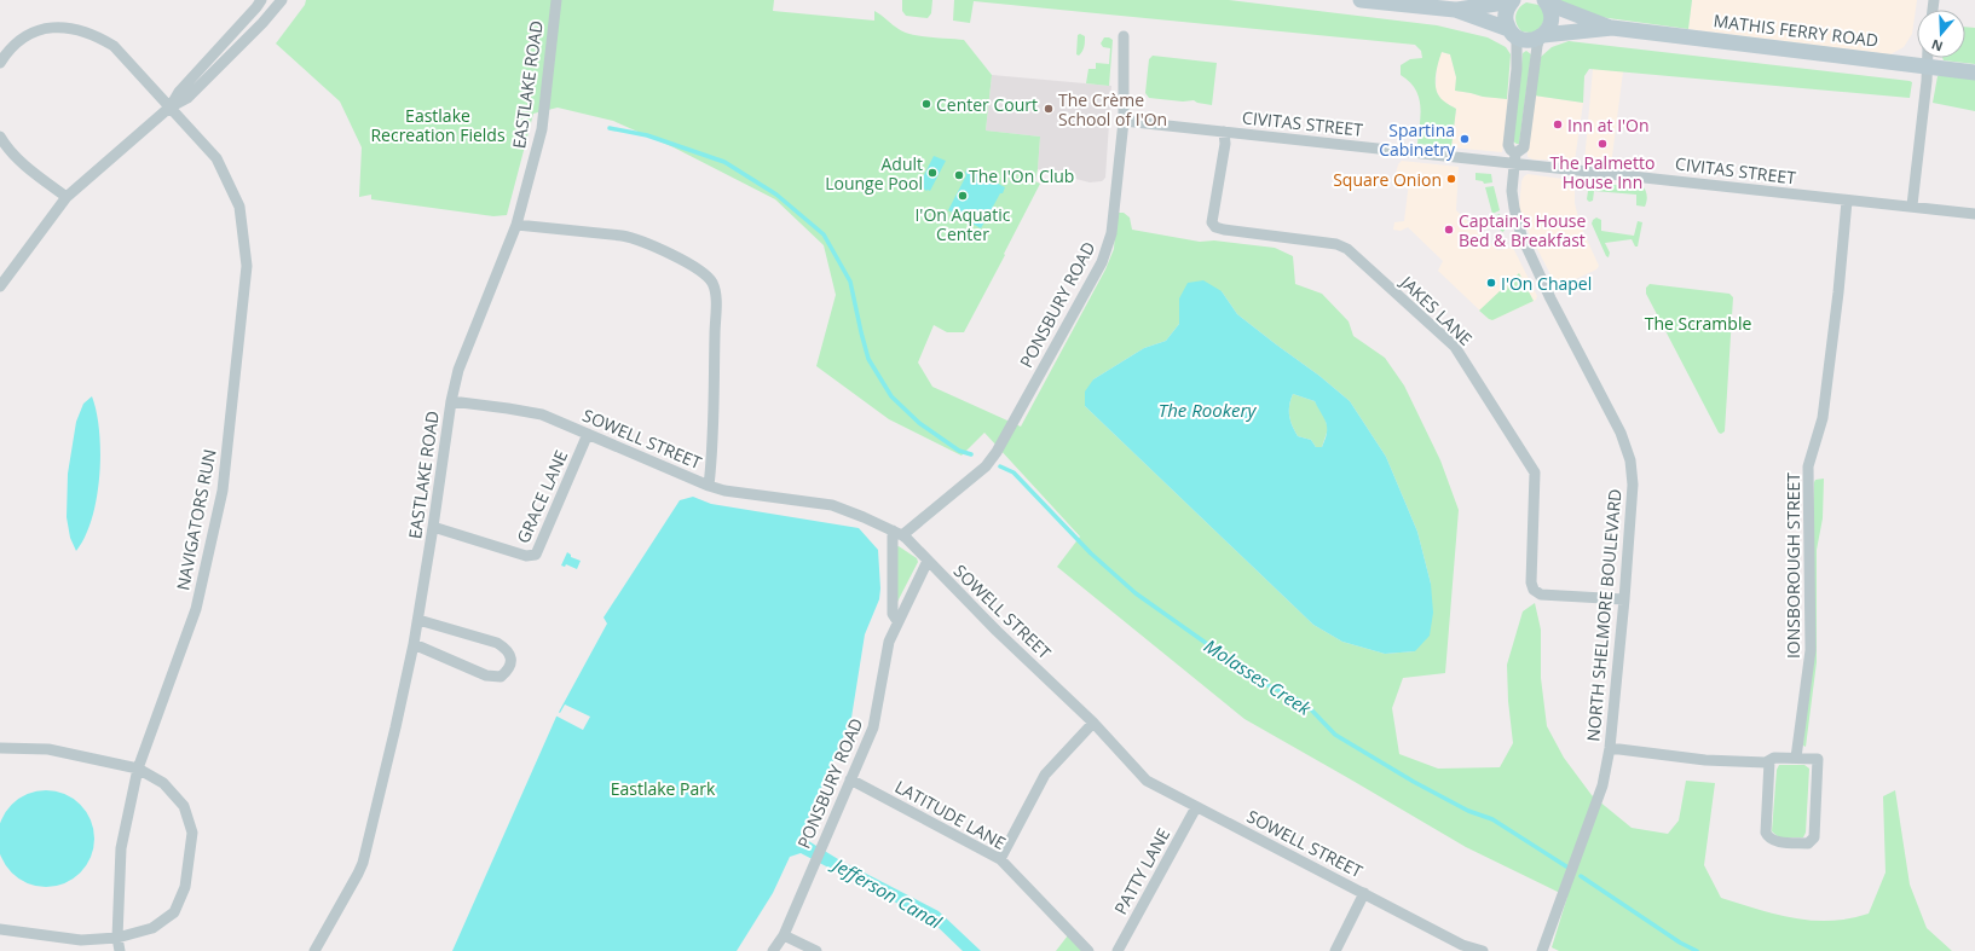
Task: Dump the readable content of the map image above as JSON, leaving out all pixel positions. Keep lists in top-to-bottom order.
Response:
{
  "streets": {
    "main road": ["MATHIS FERRY ROAD"],
    "street": [
      "EASTLAKE ROAD",
      "CIVITAS STREET",
      "PONSBURY ROAD",
      "JAKES LANE",
      "SOWELL STREET",
      "GRACE LANE",
      "NAVIGATORS RUN",
      "IONSBOROUGH STREET",
      "NORTH SHELMORE BOULEVARD",
      "LATITUDE LANE",
      "PATTY LANE"
    ]
  },
  "crossings": [
    ["MATHIS FERRY ROAD", "NORTH SHELMORE BOULEVARD"],
    ["EASTLAKE ROAD", "SOWELL STREET"],
    ["EASTLAKE ROAD", "GRACE LANE"],
    ["CIVITAS STREET", "PONSBURY ROAD"],
    ["CIVITAS STREET", "JAKES LANE"],
    ["CIVITAS STREET", "IONSBOROUGH STREET"],
    ["CIVITAS STREET", "NORTH SHELMORE BOULEVARD"],
    ["PONSBURY ROAD", "SOWELL STREET"],
    ["PONSBURY ROAD", "LATITUDE LANE"],
    ["JAKES LANE", "NORTH SHELMORE BOULEVARD"],
    ["SOWELL STREET", "GRACE LANE"],
    ["SOWELL STREET", "PATTY LANE"]
  ],
  "water": ["The Rookery", "Molasses Creek", "Jefferson Canal"],
  "parks": ["Eastlake Recreation Fields", "The Scramble", "Eastlake Park"],
  "places": [
    "Center Court",
    "The Crème School of I'On",
    "Inn at I'On",
    "Spartina Cabinetry",
    "The Palmetto House Inn",
    "Adult Lounge Pool",
    "The I'On Club",
    "Square Onion",
    "I'On Aquatic Center",
    "Captain's House Bed & Breakfast",
    "I'On Chapel"
  ],
  "north": "bottom"
}
